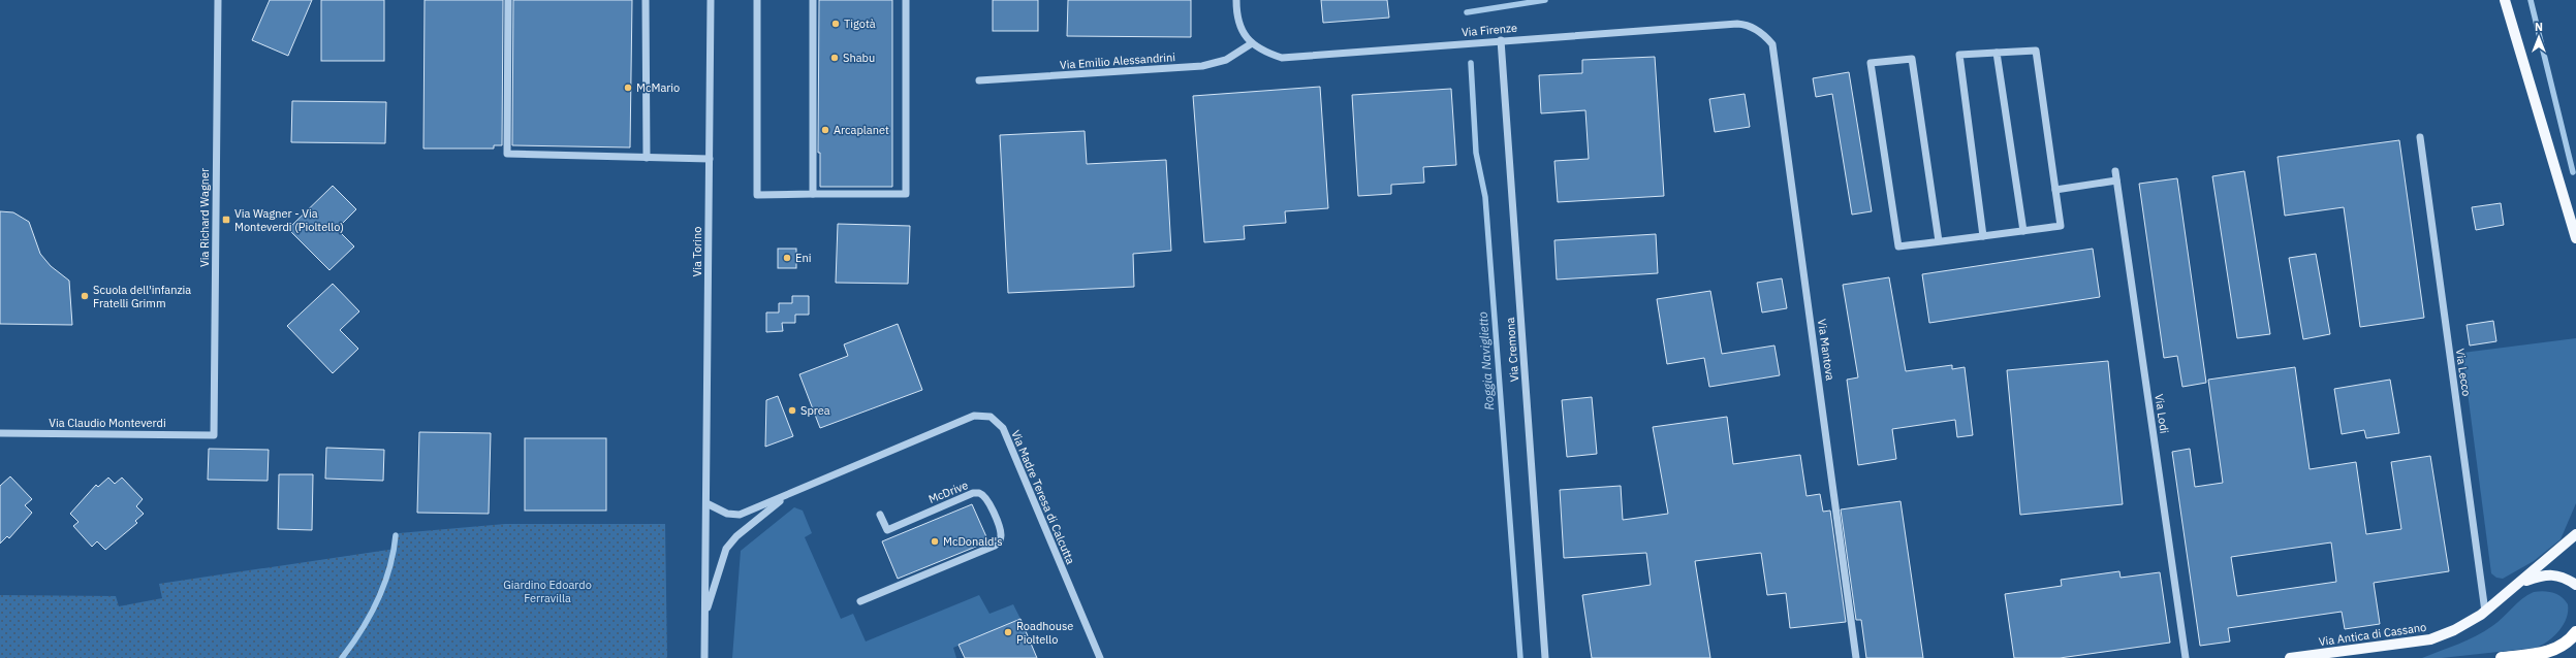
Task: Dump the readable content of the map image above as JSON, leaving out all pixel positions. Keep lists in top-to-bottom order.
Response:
{
  "streets": {
    "main road": ["Via Antica di Cassano"],
    "street": [
      "Via Firenze",
      "Via Emilio Alessandrini",
      "Via Richard Wagner",
      "Via Torino",
      "Via Cremona",
      "Via Mantova",
      "Via Lecco",
      "Via Lodi",
      "Via Claudio Monteverdi",
      "McDrive",
      "Via Madre Teresa di Calcutta"
    ]
  },
  "crossings": [
    ["Via Firenze", "Via Emilio Alessandrini"],
    ["Via Firenze", "Via Cremona"],
    ["Via Firenze", "Via Mantova"],
    ["Via Richard Wagner", "Via Claudio Monteverdi"],
    ["Via Torino", "Via Madre Teresa di Calcutta"],
    ["Via Lecco", "Via Antica di Cassano"]
  ],
  "water": ["Roggia Naviglietto"],
  "parks": ["Giardino Edoardo Ferravilla"],
  "places": {
    "other": [
      "Tigotà",
      "Shabu",
      "McMario",
      "Arcaplanet",
      "Eni",
      "Scuola dell'infanzia Fratelli Grimm",
      "Sprea",
      "McDonald's",
      "Roadhouse Pioltello"
    ],
    "transit": ["Via Wagner - Via Monteverdi (Pioltello)"]
  },
  "north": "top"
}
